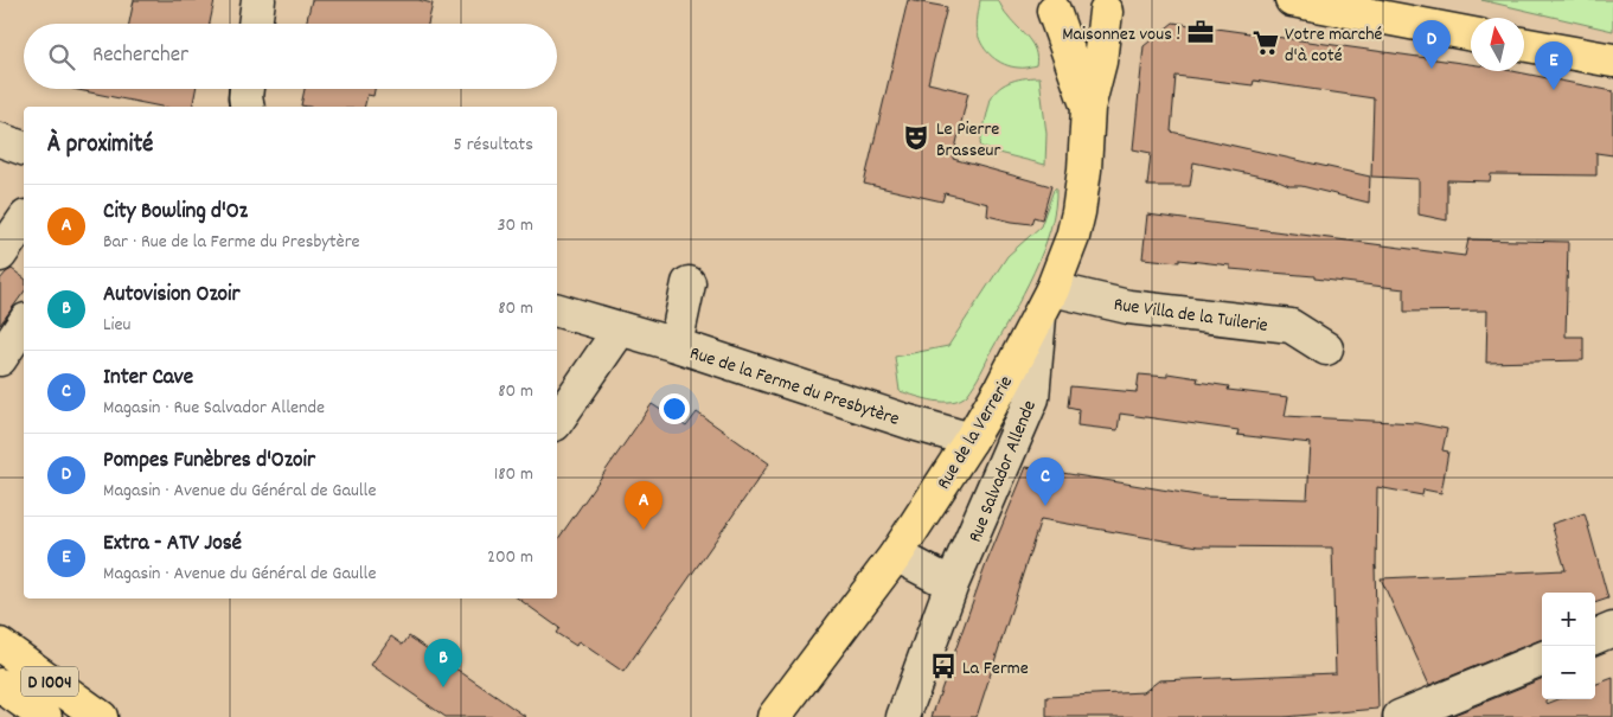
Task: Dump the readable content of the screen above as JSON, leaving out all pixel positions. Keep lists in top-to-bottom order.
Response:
{
  "streets": {
    "main road": ["Rue de la Verrerie", "D 1004"],
    "street": ["Rue Villa de la Tuilerie", "Rue de la Ferme du Presbytère", "Rue Salvador Allende"]
  },
  "crossings": [
    ["Rue Villa de la Tuilerie", "Rue de la Verrerie"],
    ["Rue Villa de la Tuilerie", "Rue Salvador Allende"],
    ["Rue de la Ferme du Presbytère", "Rue de la Verrerie"],
    ["Rue de la Verrerie", "Rue Salvador Allende"]
  ],
  "places": {
    "office": ["Maisonnez vous !"],
    "supermarket": ["Votre marché d'à coté"],
    "theatre": ["Le Pierre Brasseur"],
    "bus stop": ["La Ferme"]
  },
  "north": "top",
  "page": {
    "pins": [
      "D",
      "E",
      "C",
      "A",
      "B"
    ],
    "search": "Rechercher",
    "heading": ["À proximité", "5 résultats"],
    "list": [
      {
        "mark": "A",
        "name": "City Bowling d'Oz",
        "note": "Bar · Rue de la Ferme du Presbytère",
        "value": "30 m"
      },
      {
        "mark": "B",
        "name": "Autovision Ozoir",
        "note": "Lieu",
        "value": "80 m"
      },
      {
        "mark": "C",
        "name": "Inter Cave",
        "note": "Magasin · Rue Salvador Allende",
        "value": "80 m"
      },
      {
        "mark": "D",
        "name": "Pompes Funèbres d'Ozoir",
        "note": "Magasin · Avenue du Général de Gaulle",
        "value": "180 m"
      },
      {
        "mark": "E",
        "name": "Extra - ATV José",
        "note": "Magasin · Avenue du Général de Gaulle",
        "value": "200 m"
      }
    ],
    "map_buttons": ["+", "−"]
  }
}
